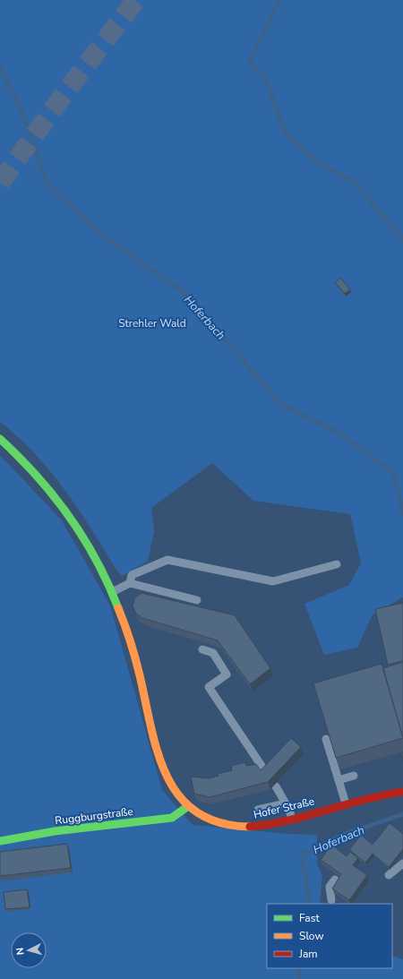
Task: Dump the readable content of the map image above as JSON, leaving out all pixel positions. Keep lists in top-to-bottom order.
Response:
{
  "streets": {
    "street": ["Hofer Straße", "Ruggburgstraße"]
  },
  "crossings": [
    ["Hofer Straße", "Ruggburgstraße"]
  ],
  "water": ["Hoferbach"],
  "parks": ["Strehler Wald"],
  "legend": ["Fast", "Slow", "Jam"],
  "north": "left"
}
